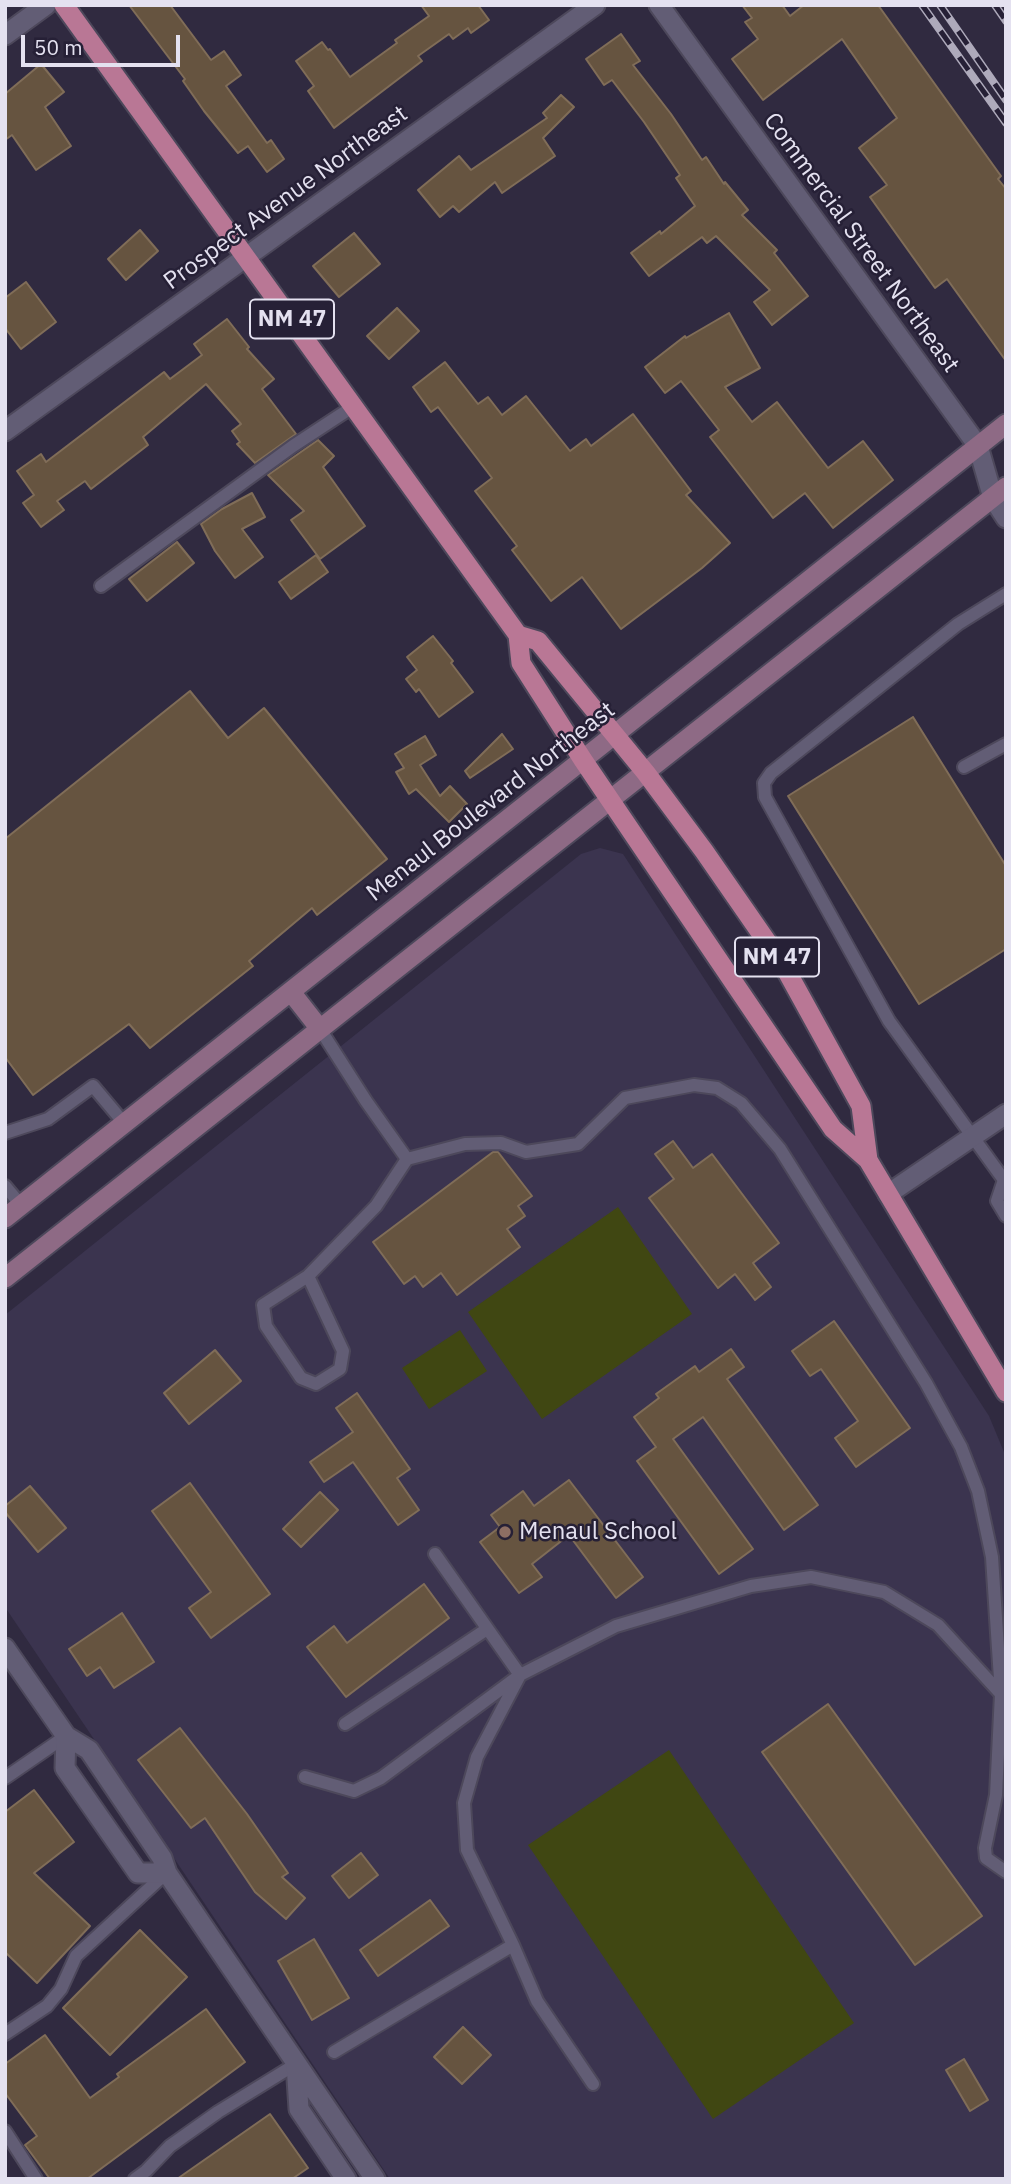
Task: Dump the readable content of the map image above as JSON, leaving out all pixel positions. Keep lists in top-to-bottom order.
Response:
{
  "streets": {
    "main road": ["NM 47", "Menaul Boulevard Northeast"],
    "street": ["Prospect Avenue Northeast", "Commercial Street Northeast"]
  },
  "crossings": [
    ["Prospect Avenue Northeast", "NM 47"],
    ["Commercial Street Northeast", "Menaul Boulevard Northeast"],
    ["NM 47", "Menaul Boulevard Northeast"]
  ],
  "places": ["Menaul School"],
  "scale_bar": "50 m"
}
